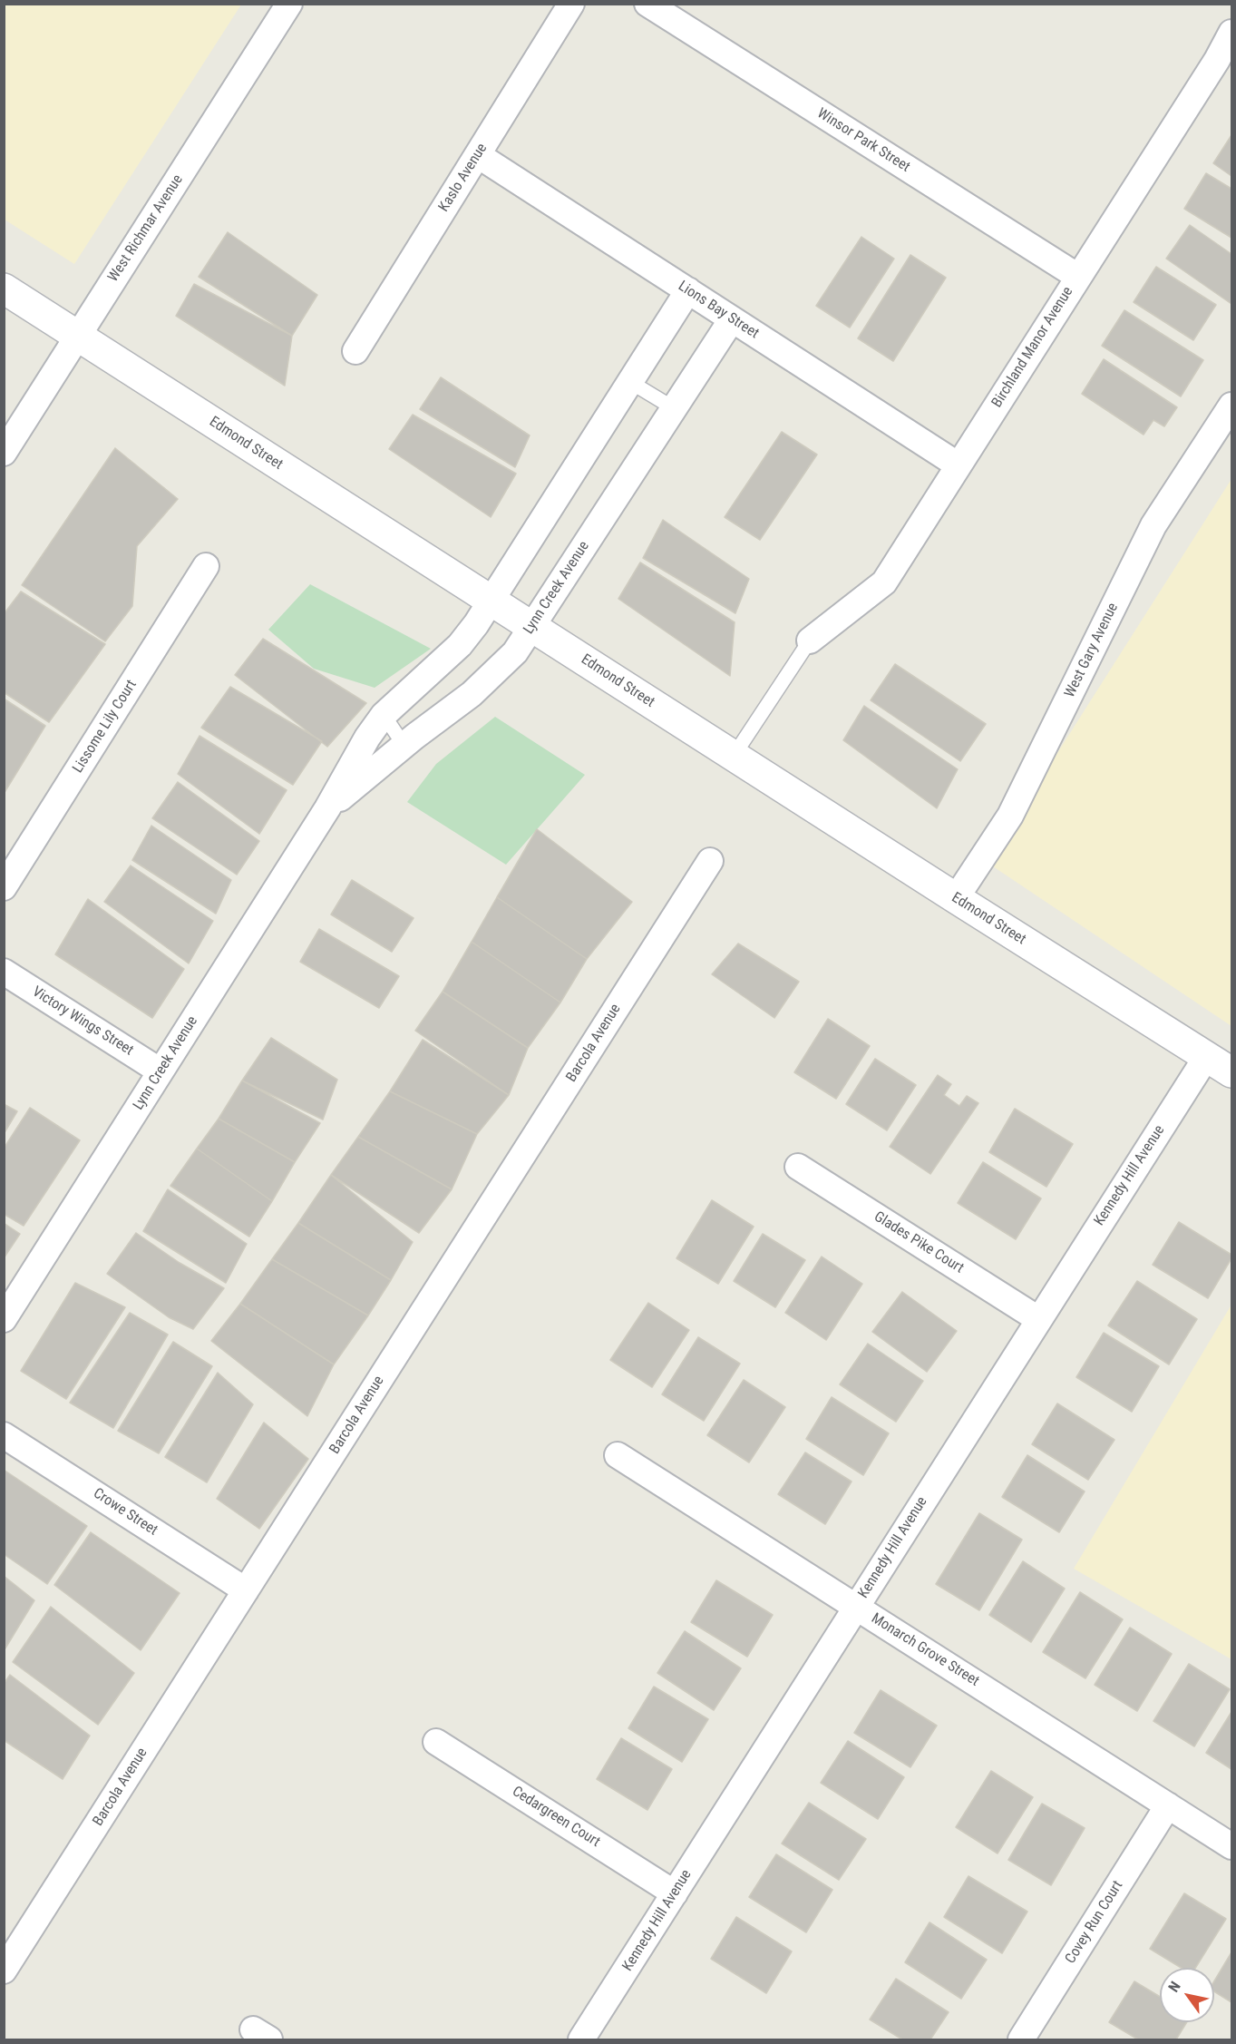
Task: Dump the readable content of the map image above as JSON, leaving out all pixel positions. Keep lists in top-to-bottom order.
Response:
{
  "streets": {
    "street": [
      "Winsor Park Street",
      "Kaslo Avenue",
      "West Richmar Avenue",
      "Lions Bay Street",
      "Birchland Manor Avenue",
      "Edmond Street",
      "Lynn Creek Avenue",
      "West Gary Avenue",
      "Lissome Lily Court",
      "Victory Wings Street",
      "Barcola Avenue",
      "Kennedy Hill Avenue",
      "Glades Pike Court",
      "Crowe Street",
      "Monarch Grove Street",
      "Cedargreen Court",
      "Covey Run Court"
    ]
  },
  "crossings": [
    ["Winsor Park Street", "Birchland Manor Avenue"],
    ["Kaslo Avenue", "Lions Bay Street"],
    ["West Richmar Avenue", "Edmond Street"],
    ["Lions Bay Street", "Birchland Manor Avenue"],
    ["Lions Bay Street", "Lynn Creek Avenue"],
    ["Edmond Street", "Lynn Creek Avenue"],
    ["Edmond Street", "West Gary Avenue"],
    ["Edmond Street", "Kennedy Hill Avenue"],
    ["Lynn Creek Avenue", "Victory Wings Street"],
    ["Barcola Avenue", "Crowe Street"],
    ["Kennedy Hill Avenue", "Glades Pike Court"],
    ["Kennedy Hill Avenue", "Monarch Grove Street"],
    ["Kennedy Hill Avenue", "Cedargreen Court"],
    ["Monarch Grove Street", "Covey Run Court"]
  ],
  "north": "top left"
}
